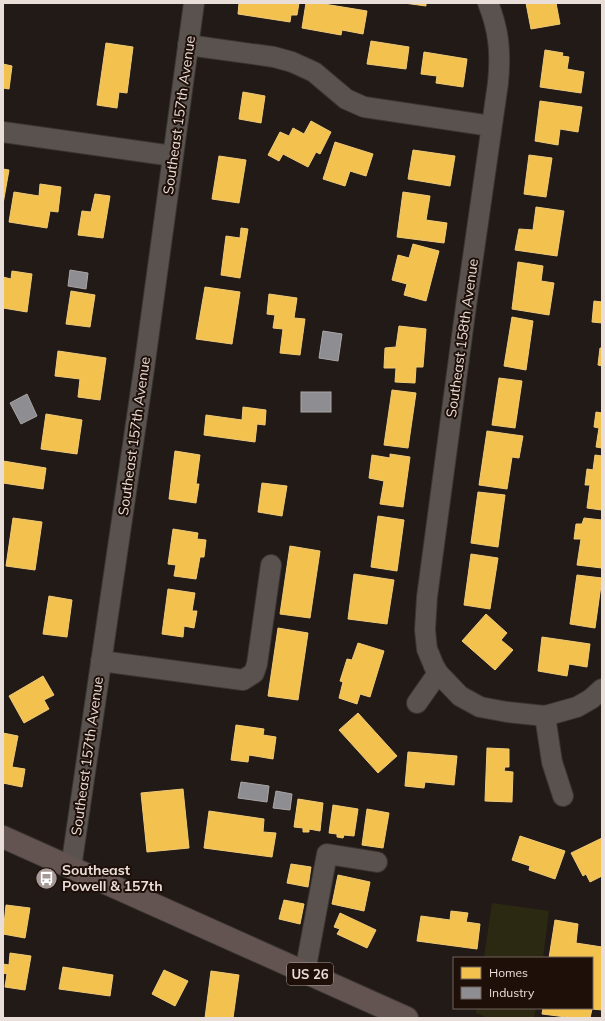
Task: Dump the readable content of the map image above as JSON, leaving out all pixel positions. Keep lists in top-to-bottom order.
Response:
{
  "streets": {
    "main road": ["US 26"],
    "street": ["Southeast 157th Avenue", "Southeast 158th Avenue"]
  },
  "crossings": [
    ["Southeast 157th Avenue", "US 26"]
  ],
  "places": {
    "bus stop": ["Southeast Powell & 157th"]
  },
  "legend": ["Homes", "Industry"]
}
